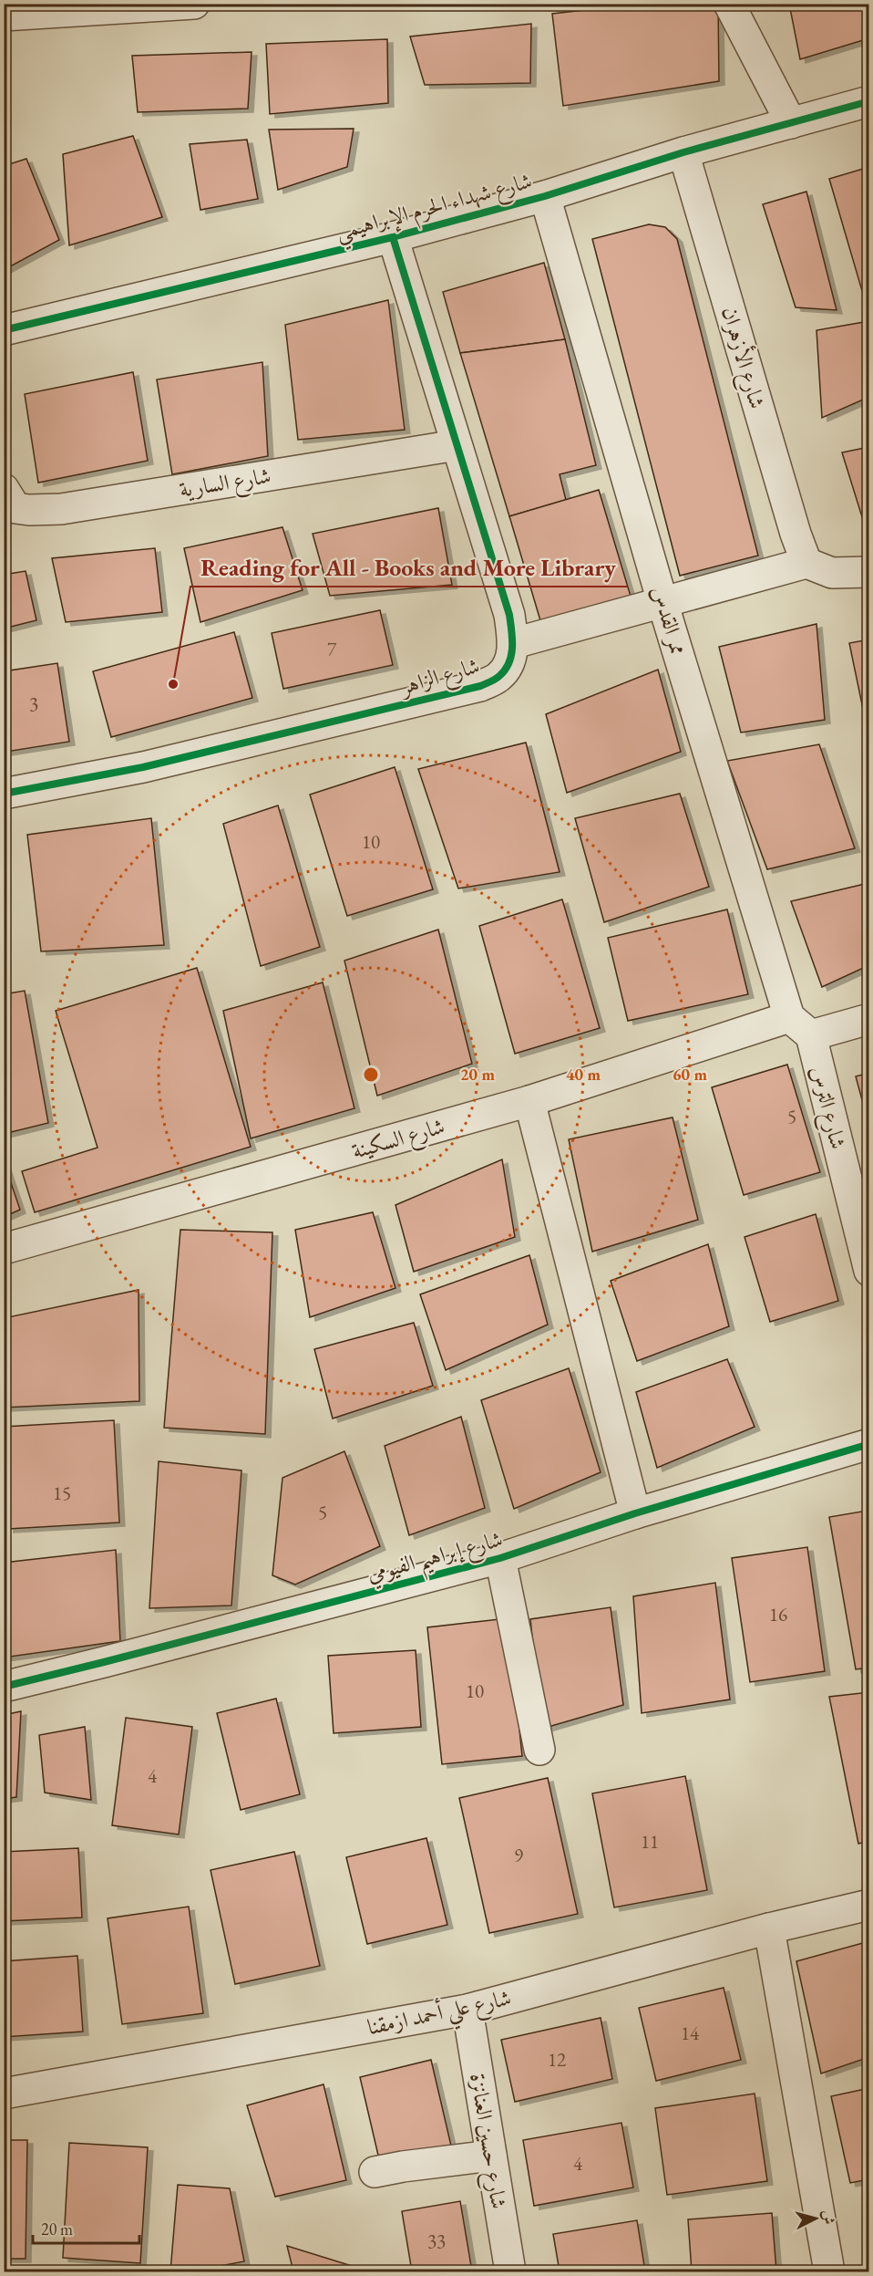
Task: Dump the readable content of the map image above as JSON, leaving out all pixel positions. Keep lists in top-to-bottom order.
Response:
{
  "streets": {
    "street": [
      "شارع شهداء الحرم الإبراهيمي",
      "شارع الأزهران",
      "شارع السارية",
      "ممر القدس",
      "شارع الزاهر",
      "شارع الترس",
      "شارع السكينة",
      "شارع إبراهيم الفيومي",
      "شارع علي أحمد ازمقنا",
      "شارع حسين العنانزة"
    ]
  },
  "crossings": [
    ["شارع شهداء الحرم الإبراهيمي", "شارع الأزهران"],
    ["شارع شهداء الحرم الإبراهيمي", "ممر القدس"],
    ["شارع شهداء الحرم الإبراهيمي", "شارع الزاهر"],
    ["شارع السارية", "شارع الزاهر"],
    ["ممر القدس", "شارع الترس"],
    ["ممر القدس", "شارع السكينة"],
    ["شارع الترس", "شارع السكينة"],
    ["شارع علي أحمد ازمقنا", "شارع حسين العنانزة"]
  ],
  "places": ["Reading for All - Books and More Library"],
  "house_numbers": [
    "7",
    "3",
    "10",
    "5",
    "15",
    "5",
    "16",
    "10",
    "4",
    "11",
    "9",
    "14",
    "12",
    "4",
    "33"
  ],
  "scale_bar": "20 m",
  "north": "right",
  "rings": ["20 m", "40 m", "60 m"]
}
